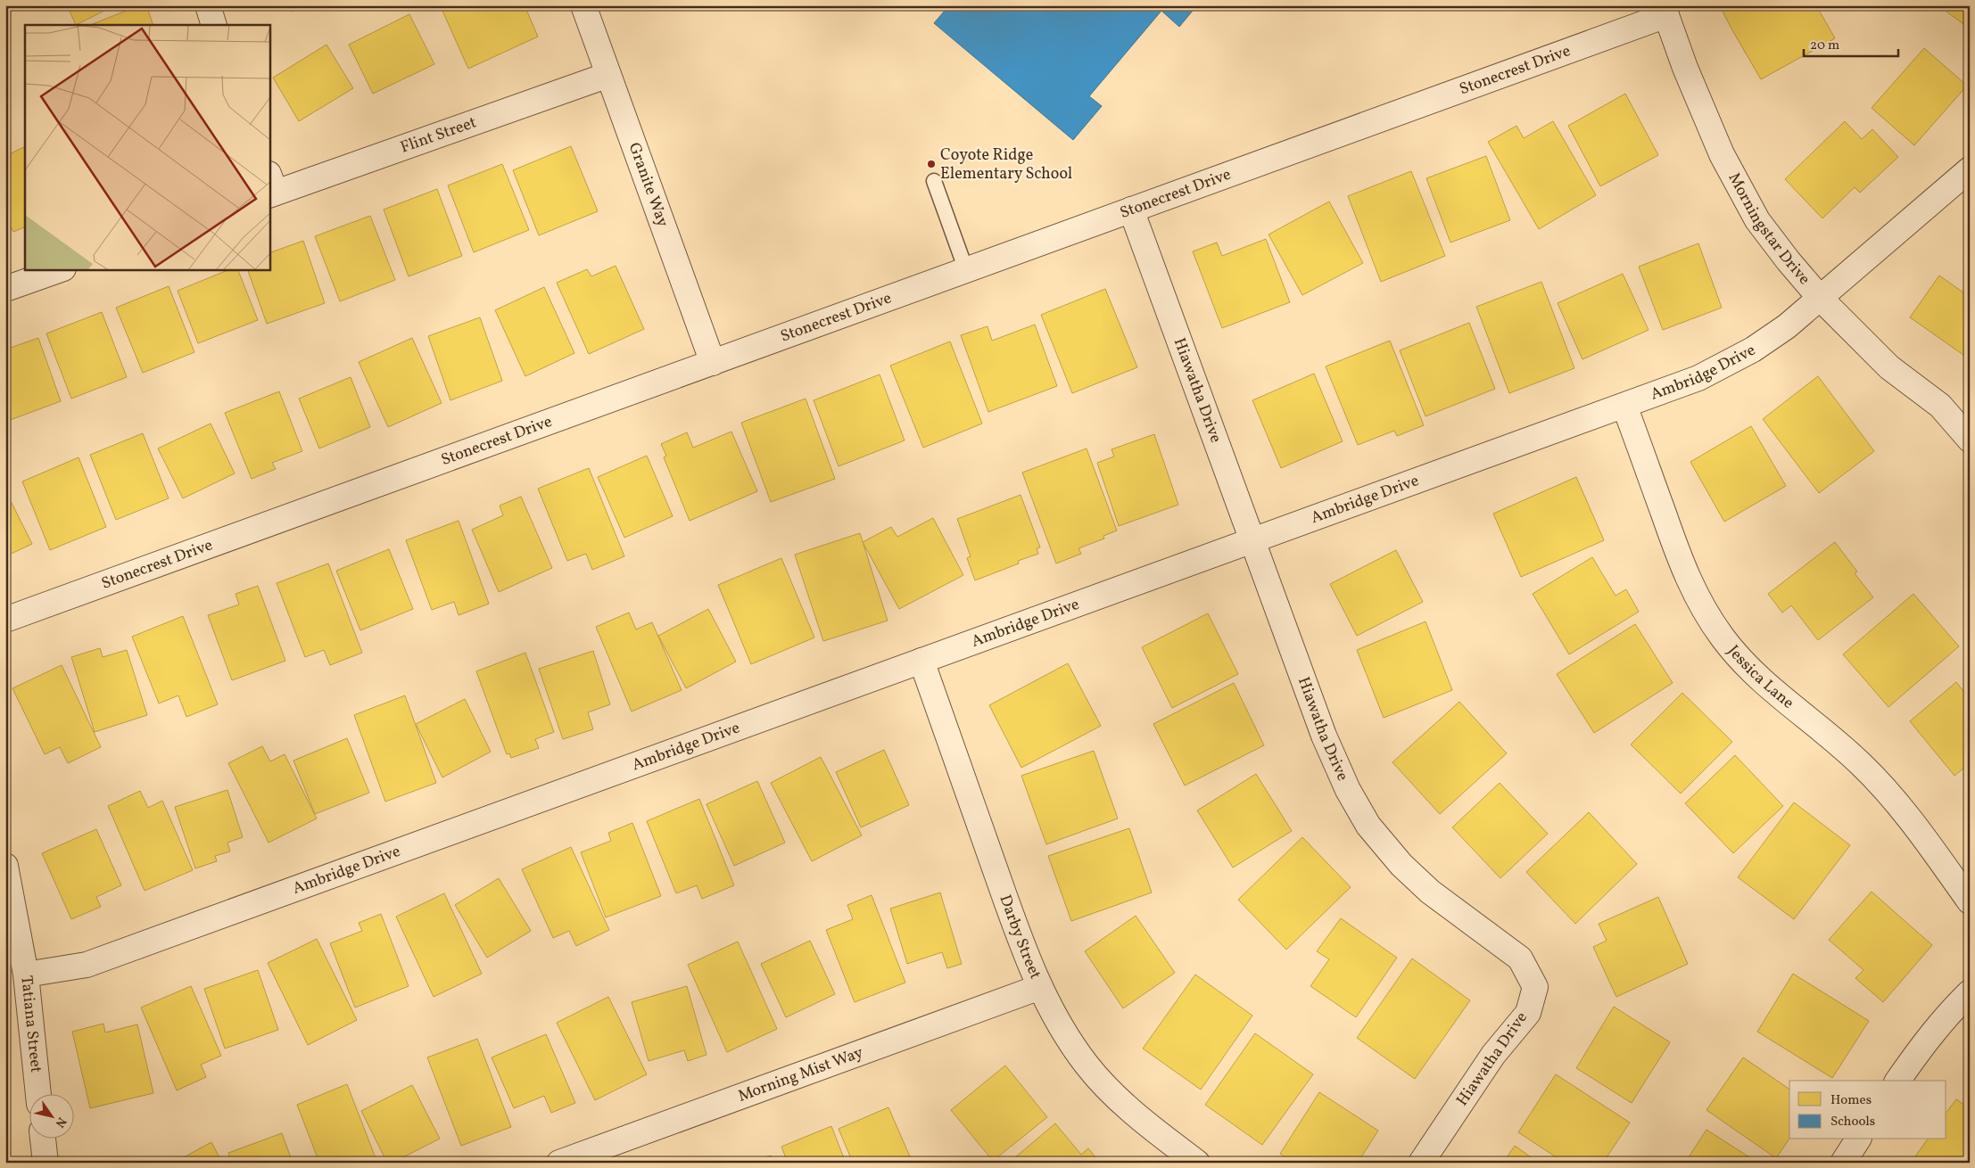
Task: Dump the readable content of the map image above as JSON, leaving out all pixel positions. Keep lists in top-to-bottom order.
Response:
{
  "streets": {
    "street": [
      "Stonecrest Drive",
      "Flint Street",
      "Granite Way",
      "Morningstar Drive",
      "Ambridge Drive",
      "Hiawatha Drive",
      "Jessica Lane",
      "Darby Street",
      "Tatiana Street",
      "Morning Mist Way"
    ]
  },
  "crossings": [
    ["Stonecrest Drive", "Granite Way"],
    ["Stonecrest Drive", "Morningstar Drive"],
    ["Stonecrest Drive", "Hiawatha Drive"],
    ["Flint Street", "Granite Way"],
    ["Morningstar Drive", "Ambridge Drive"],
    ["Ambridge Drive", "Hiawatha Drive"],
    ["Ambridge Drive", "Jessica Lane"],
    ["Ambridge Drive", "Darby Street"],
    ["Ambridge Drive", "Tatiana Street"],
    ["Darby Street", "Morning Mist Way"]
  ],
  "places": ["Coyote Ridge Elementary School"],
  "legend": ["Homes", "Schools"],
  "scale_bar": "20 m",
  "north": "bottom right"
}
